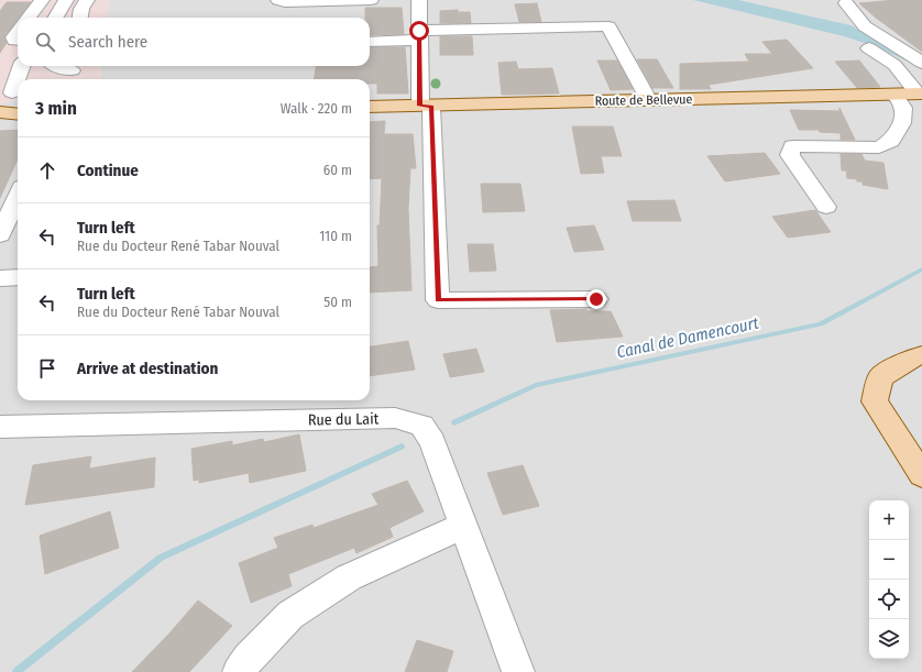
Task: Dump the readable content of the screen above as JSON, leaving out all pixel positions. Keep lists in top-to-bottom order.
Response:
{
  "streets": {
    "main road": ["Route de Bellevue"],
    "street": ["Rue du Lait"]
  },
  "water": ["Canal de Damencourt"],
  "page": {
    "search": "Search here",
    "heading": ["3 min", "Walk · 220 m"],
    "list": [
      ["Continue", "60 m"],
      ["Turn left", "Rue du Docteur René Tabar Nouval", "110 m"],
      ["Turn left", "Rue du Docteur René Tabar Nouval", "50 m"],
      "Arrive at destination"
    ],
    "map_buttons": ["+", "−"]
  }
}
